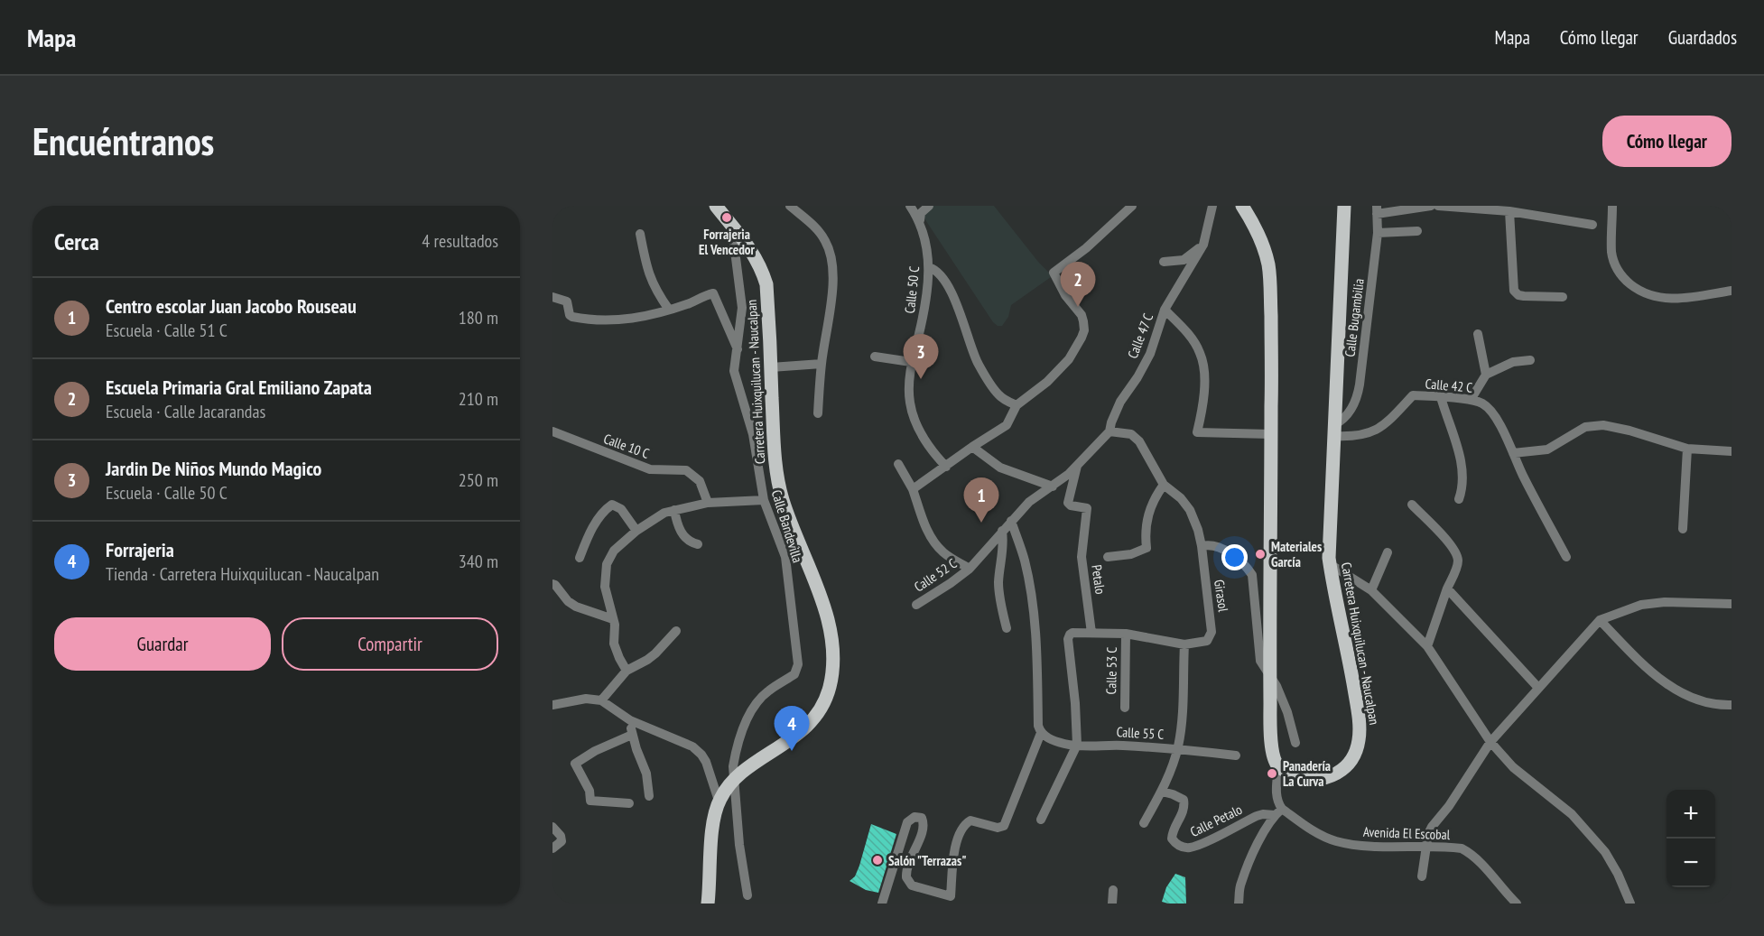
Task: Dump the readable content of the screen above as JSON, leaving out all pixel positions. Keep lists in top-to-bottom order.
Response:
{
  "streets": {
    "main road": ["Carretera Huixquilucan - Naucalpan"],
    "street": [
      "Calle 50 C",
      "Calle Bugambilia",
      "Calle 47 C",
      "Calle 42 C",
      "Calle 10 C",
      "Calle Bandevilla",
      "Calle 52 C",
      "Petalo",
      "Girasol",
      "Calle 53 C",
      "Calle 55 C",
      "Calle Petalo",
      "Avenida El Escobal"
    ]
  },
  "crossings": [
    ["Calle Bugambilia", "Carretera Huixquilucan - Naucalpan"],
    ["Calle Bugambilia", "Calle 42 C"],
    ["Calle 47 C", "Calle 52 C"],
    ["Calle 47 C", "Petalo"],
    ["Carretera Huixquilucan - Naucalpan", "Calle 42 C"],
    ["Carretera Huixquilucan - Naucalpan", "Calle Bandevilla"],
    ["Petalo", "Girasol"],
    ["Girasol", "Calle 53 C"],
    ["Girasol", "Calle 55 C"],
    ["Calle Petalo", "Avenida El Escobal"]
  ],
  "places": [
    "Forrajeria El Vencedor",
    "Materiales García",
    "Panadería La Curva",
    "Salón \"Terrazas\""
  ],
  "page": {
    "header": "Mapa",
    "nav": ["Mapa", "Cómo llegar", "Guardados"],
    "buttons": [
      "Cómo llegar",
      ["Guardar", "Compartir"]
    ],
    "title": "Encuéntranos",
    "heading": ["Cerca", "4 resultados"],
    "pins": [
      "2",
      "3",
      "1",
      "4"
    ],
    "list": [
      {
        "mark": "1",
        "name": "Centro escolar Juan Jacobo Rouseau",
        "note": "Escuela · Calle 51 C",
        "value": "180 m"
      },
      {
        "mark": "2",
        "name": "Escuela Primaria Gral Emiliano Zapata",
        "note": "Escuela · Calle Jacarandas",
        "value": "210 m"
      },
      {
        "mark": "3",
        "name": "Jardin De Niños Mundo Magico",
        "note": "Escuela · Calle 50 C",
        "value": "250 m"
      },
      {
        "mark": "4",
        "name": "Forrajeria",
        "note": "Tienda · Carretera Huixquilucan - Naucalpan",
        "value": "340 m"
      }
    ],
    "map_buttons": ["+", "−"]
  }
}
